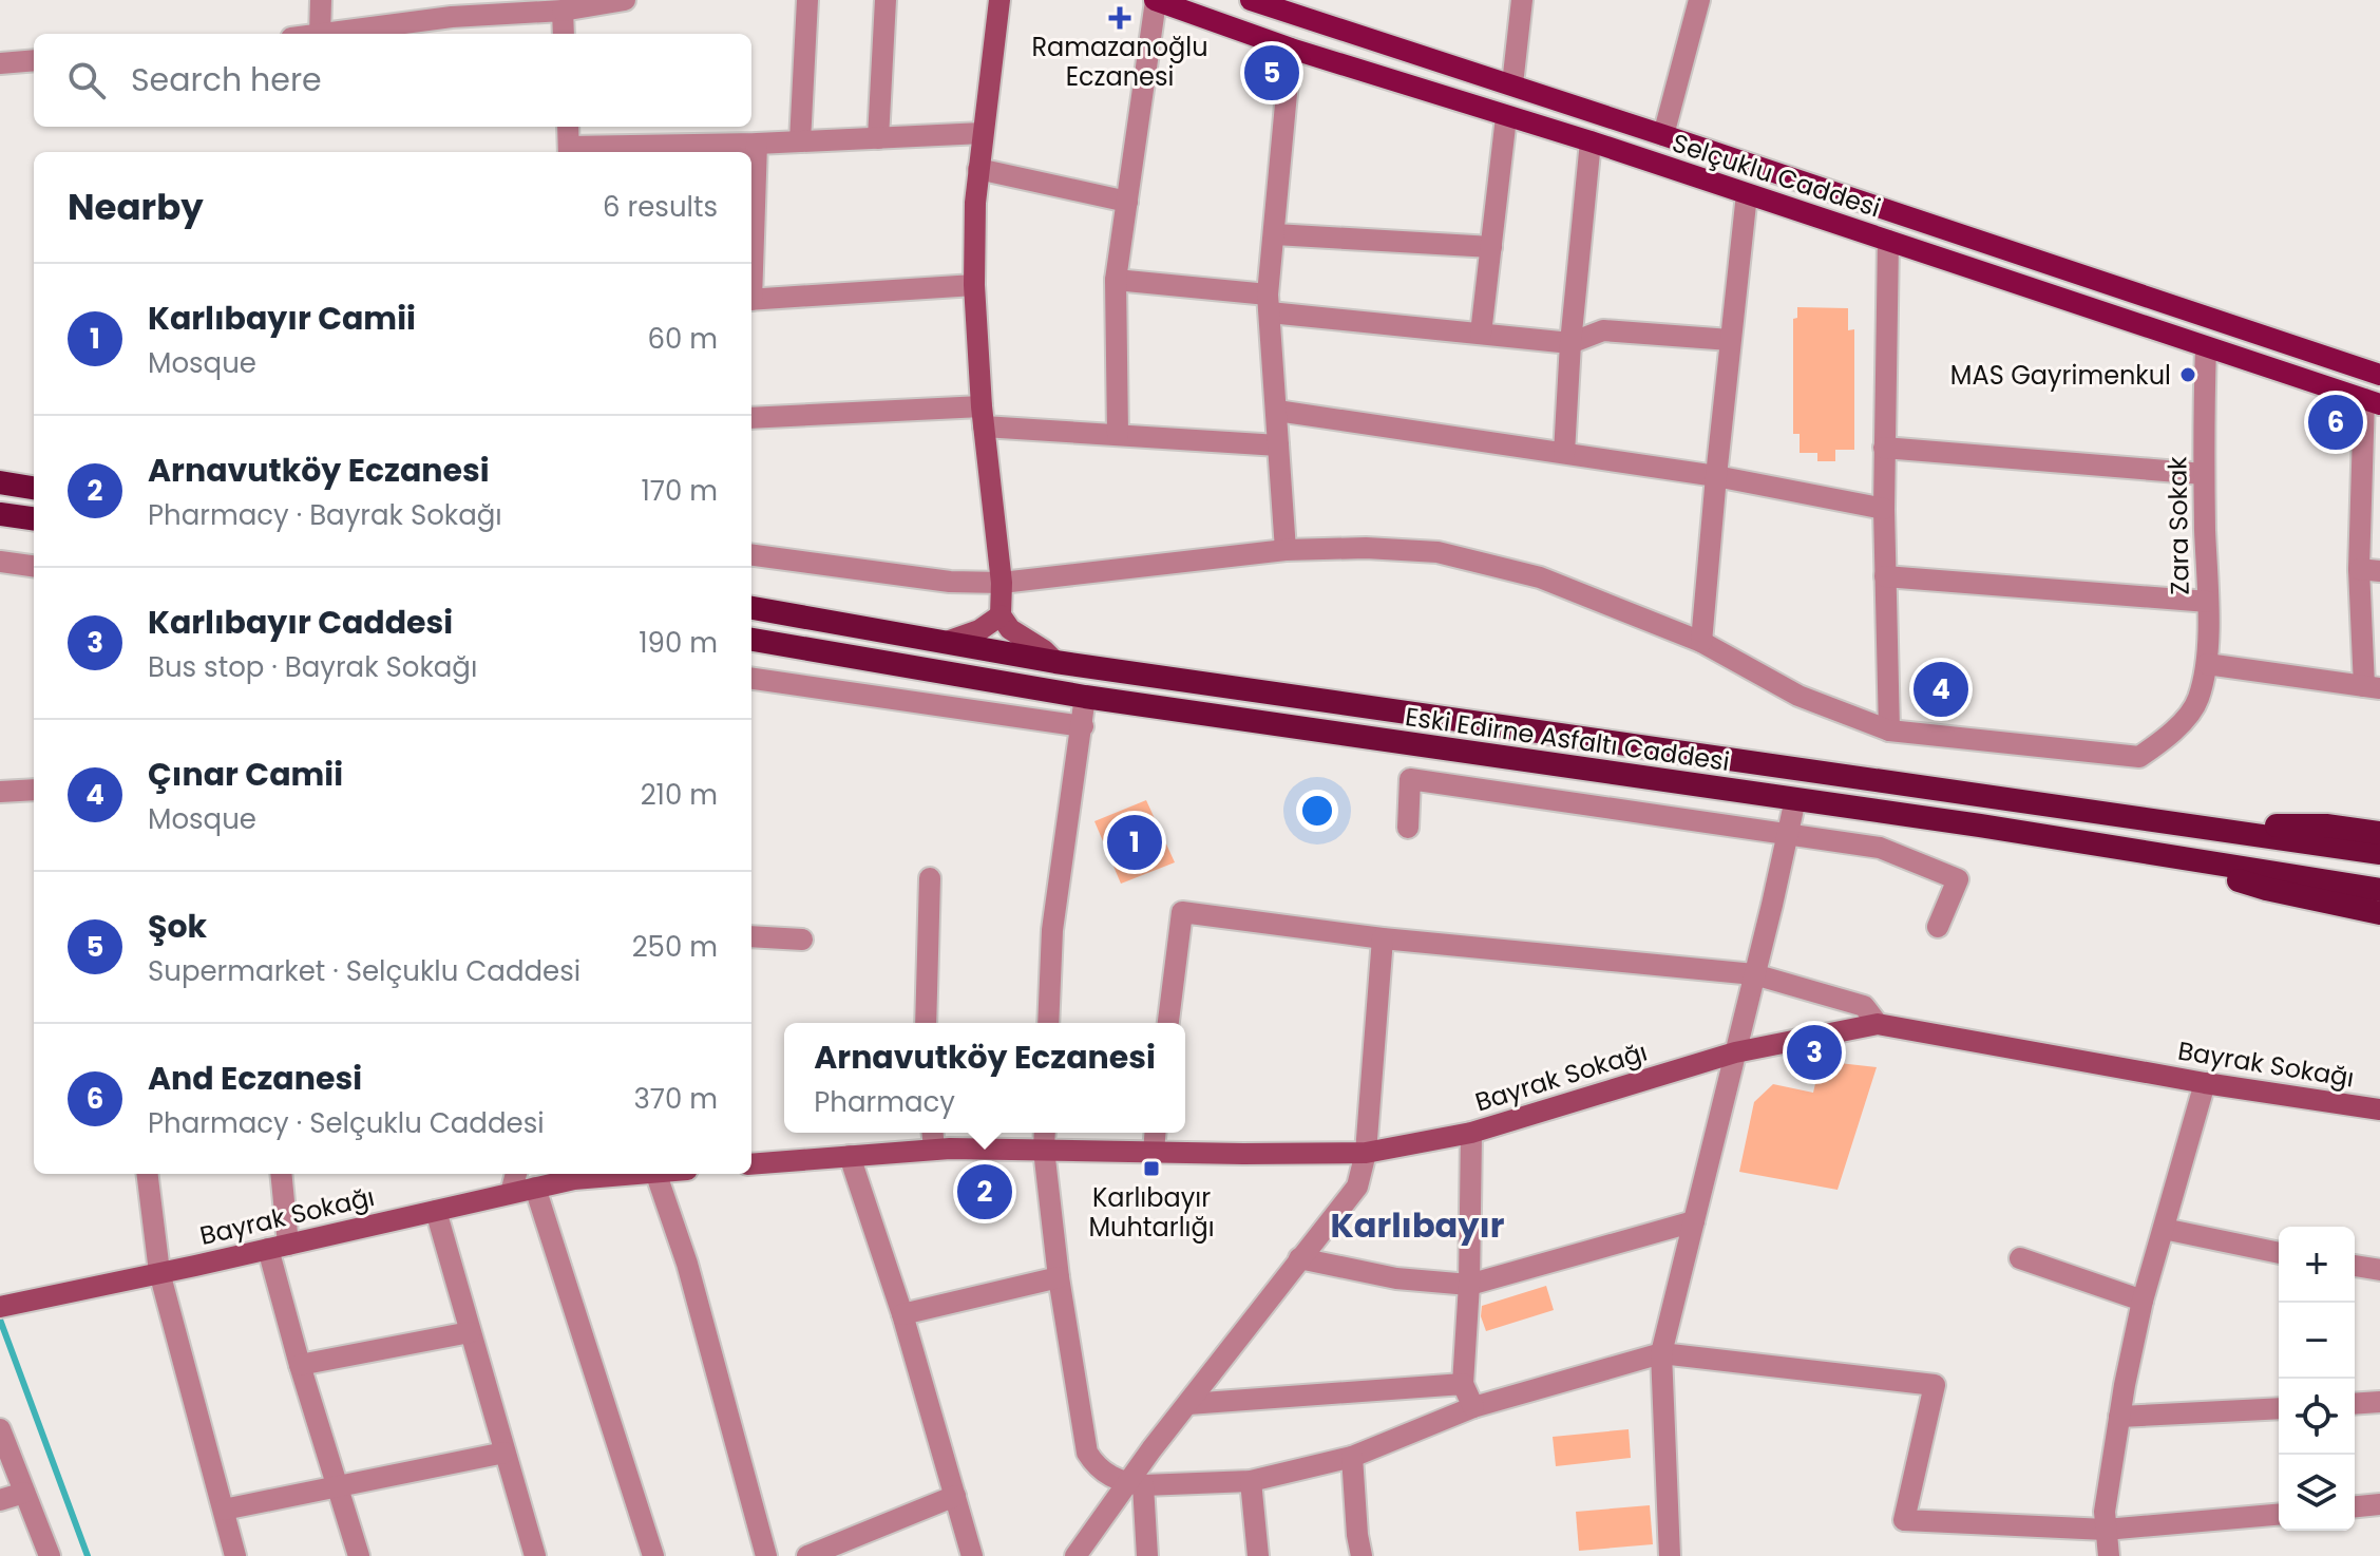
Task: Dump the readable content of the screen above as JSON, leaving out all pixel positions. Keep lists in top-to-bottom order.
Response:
{
  "streets": {
    "highway": ["Eski Edirne Asfaltı Caddesi"],
    "main road": ["Selçuklu Caddesi", "Bayrak Sokağı"],
    "street": ["Zara Sokak"]
  },
  "crossings": [
    ["Selçuklu Caddesi", "Zara Sokak"]
  ],
  "districts": ["Karlıbayır"],
  "places": {
    "health": ["Ramazanoğlu Eczanesi"],
    "other": ["MAS Gayrimenkul"],
    "transit": ["Karlıbayır Muhtarlığı"]
  },
  "page": {
    "search": "Search here",
    "pins": [
      "5",
      "6",
      "4",
      "1",
      "3",
      "2"
    ],
    "heading": ["Nearby", "6 results"],
    "list": [
      {
        "mark": "1",
        "name": "Karlıbayır Camii",
        "note": "Mosque",
        "value": "60 m"
      },
      {
        "mark": "2",
        "name": "Arnavutköy Eczanesi",
        "note": "Pharmacy · Bayrak Sokağı",
        "value": "170 m"
      },
      {
        "mark": "3",
        "name": "Karlıbayır Caddesi",
        "note": "Bus stop · Bayrak Sokağı",
        "value": "190 m"
      },
      {
        "mark": "4",
        "name": "Çınar Camii",
        "note": "Mosque",
        "value": "210 m"
      },
      {
        "mark": "5",
        "name": "Şok",
        "note": "Supermarket · Selçuklu Caddesi",
        "value": "250 m"
      },
      {
        "mark": "6",
        "name": "And Eczanesi",
        "note": "Pharmacy · Selçuklu Caddesi",
        "value": "370 m"
      }
    ],
    "popup": ["Arnavutköy Eczanesi", "Pharmacy"],
    "map_buttons": ["+", "−"]
  }
}
